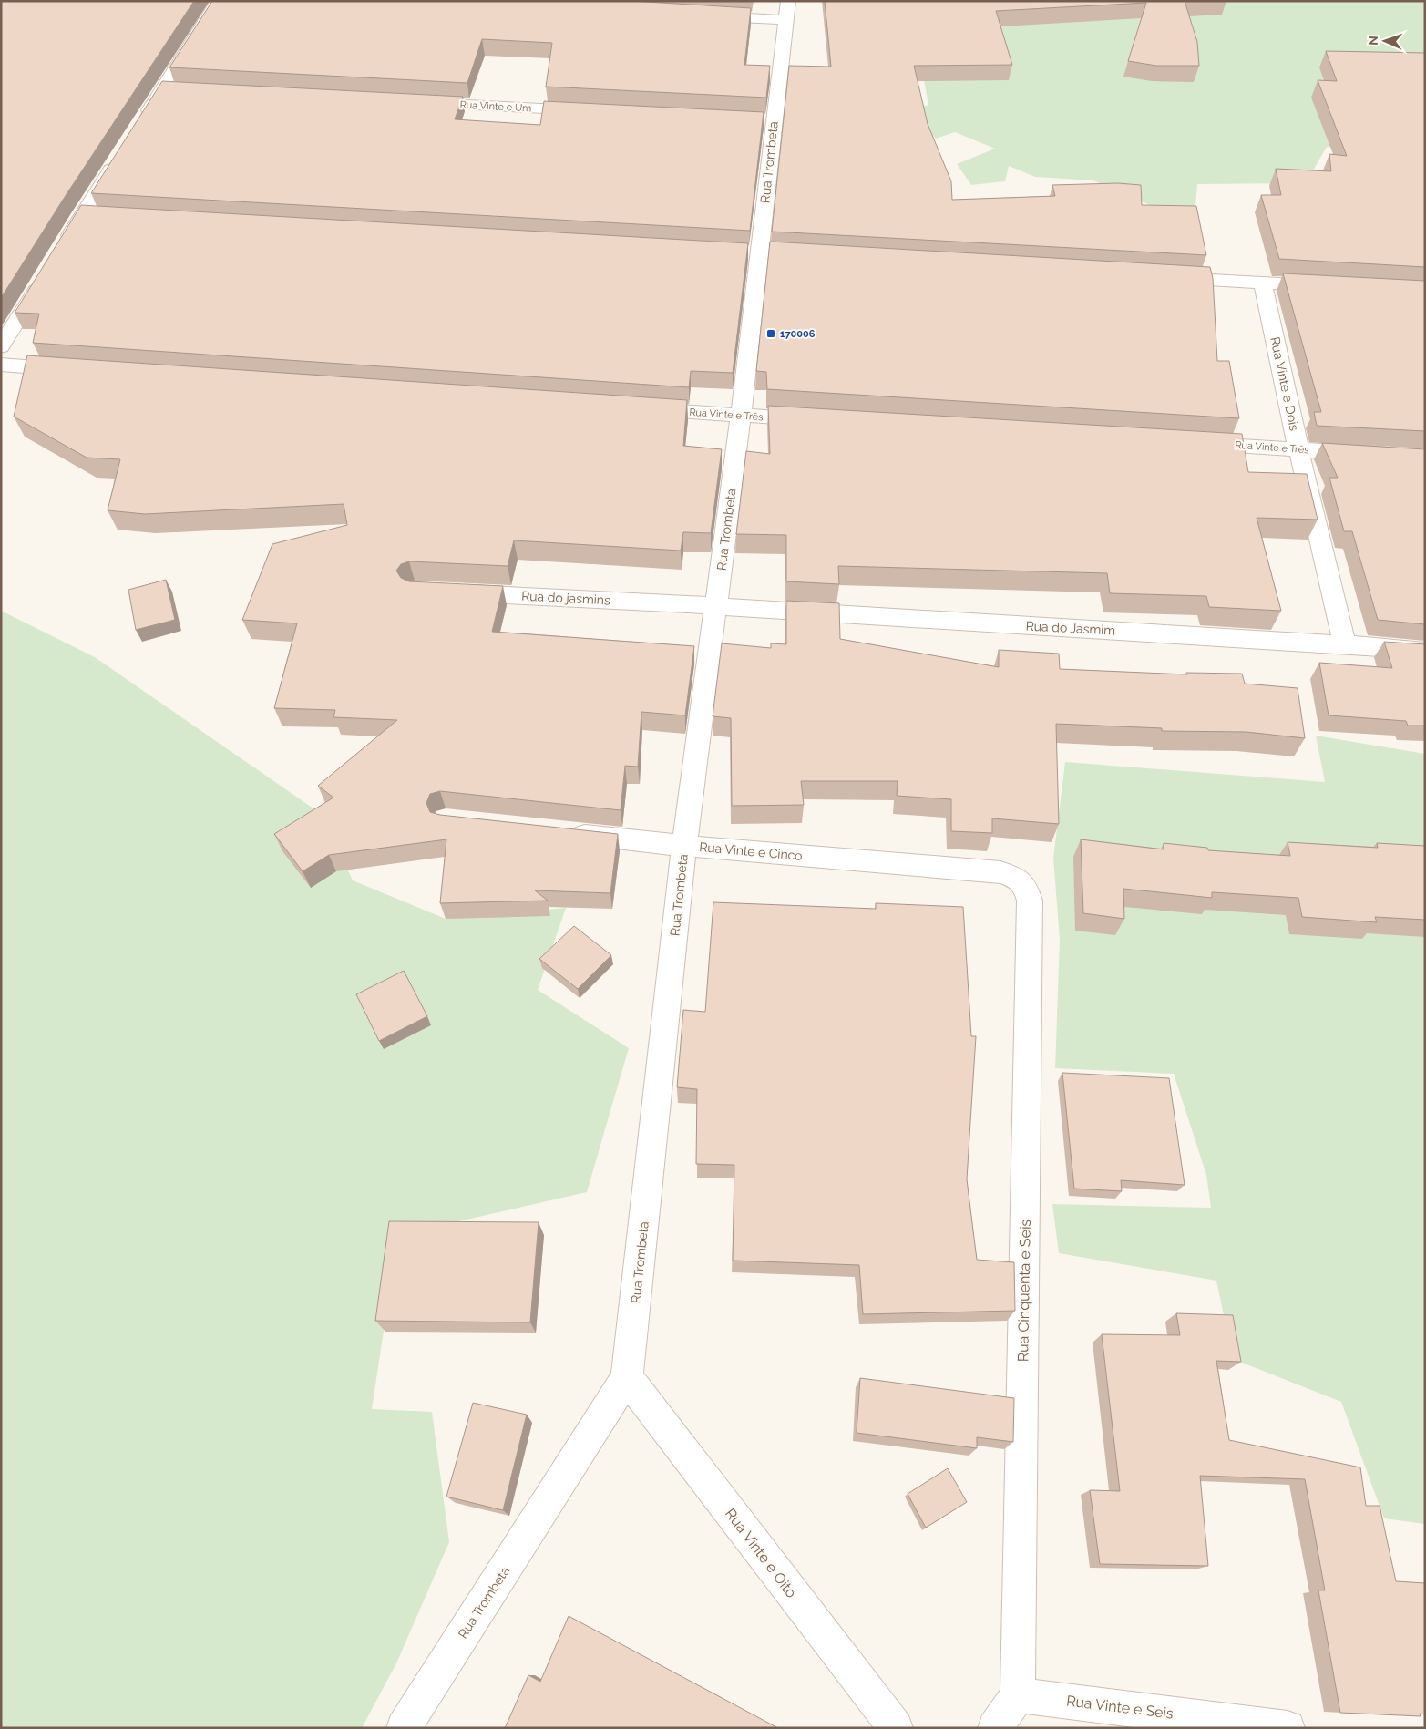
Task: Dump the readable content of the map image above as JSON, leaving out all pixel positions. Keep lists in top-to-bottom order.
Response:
{
  "streets": {
    "street": [
      "Rua Vinte e Um",
      "Rua Trombeta",
      "Rua Vinte e Dois",
      "Rua Vinte e Três",
      "Rua do jasmins",
      "Rua do Jasmim",
      "Rua Vinte e Cinco",
      "Rua Cinquenta e Seis",
      "Rua Vinte e Oito",
      "Rua Vinte e Seis"
    ]
  },
  "crossings": [
    ["Rua Trombeta", "Rua Vinte e Três"],
    ["Rua Trombeta", "Rua do jasmins"],
    ["Rua Trombeta", "Rua do Jasmim"],
    ["Rua Trombeta", "Rua Vinte e Cinco"],
    ["Rua Trombeta", "Rua Vinte e Oito"],
    ["Rua Vinte e Dois", "Rua Vinte e Três"],
    ["Rua Vinte e Dois", "Rua do Jasmim"],
    ["Rua do jasmins", "Rua do Jasmim"],
    ["Rua Vinte e Cinco", "Rua Cinquenta e Seis"],
    ["Rua Cinquenta e Seis", "Rua Vinte e Seis"]
  ],
  "places": {
    "transit": ["170006"]
  },
  "north": "left"
}
